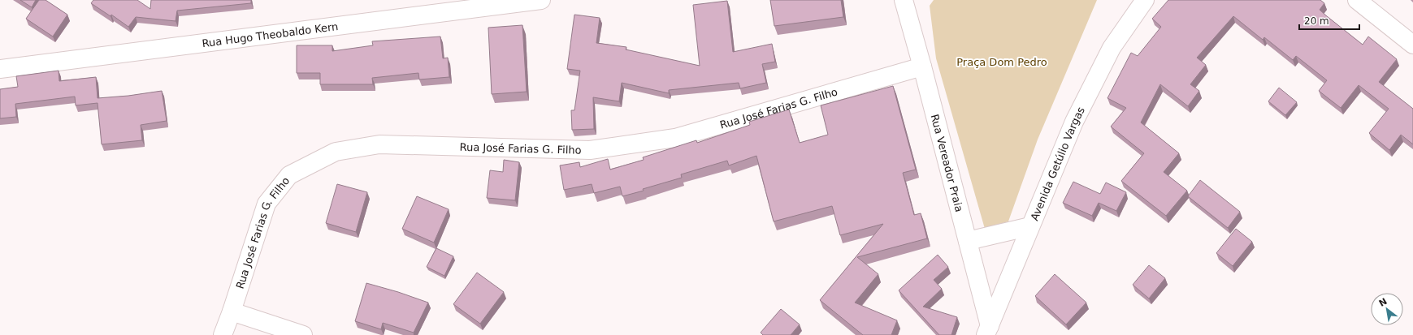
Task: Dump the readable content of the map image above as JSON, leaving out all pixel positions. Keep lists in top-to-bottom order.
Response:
{
  "streets": {
    "street": [
      "Rua Hugo Theobaldo Kern",
      "Rua José Farias G. Filho",
      "Rua Vereador Praia",
      "Avenida Getúlio Vargas"
    ]
  },
  "crossings": [
    ["Rua José Farias G. Filho", "Rua Vereador Praia"],
    ["Rua Vereador Praia", "Avenida Getúlio Vargas"]
  ],
  "parks": ["Praça Dom Pedro"],
  "scale_bar": "20 m",
  "north": "top left"
}
